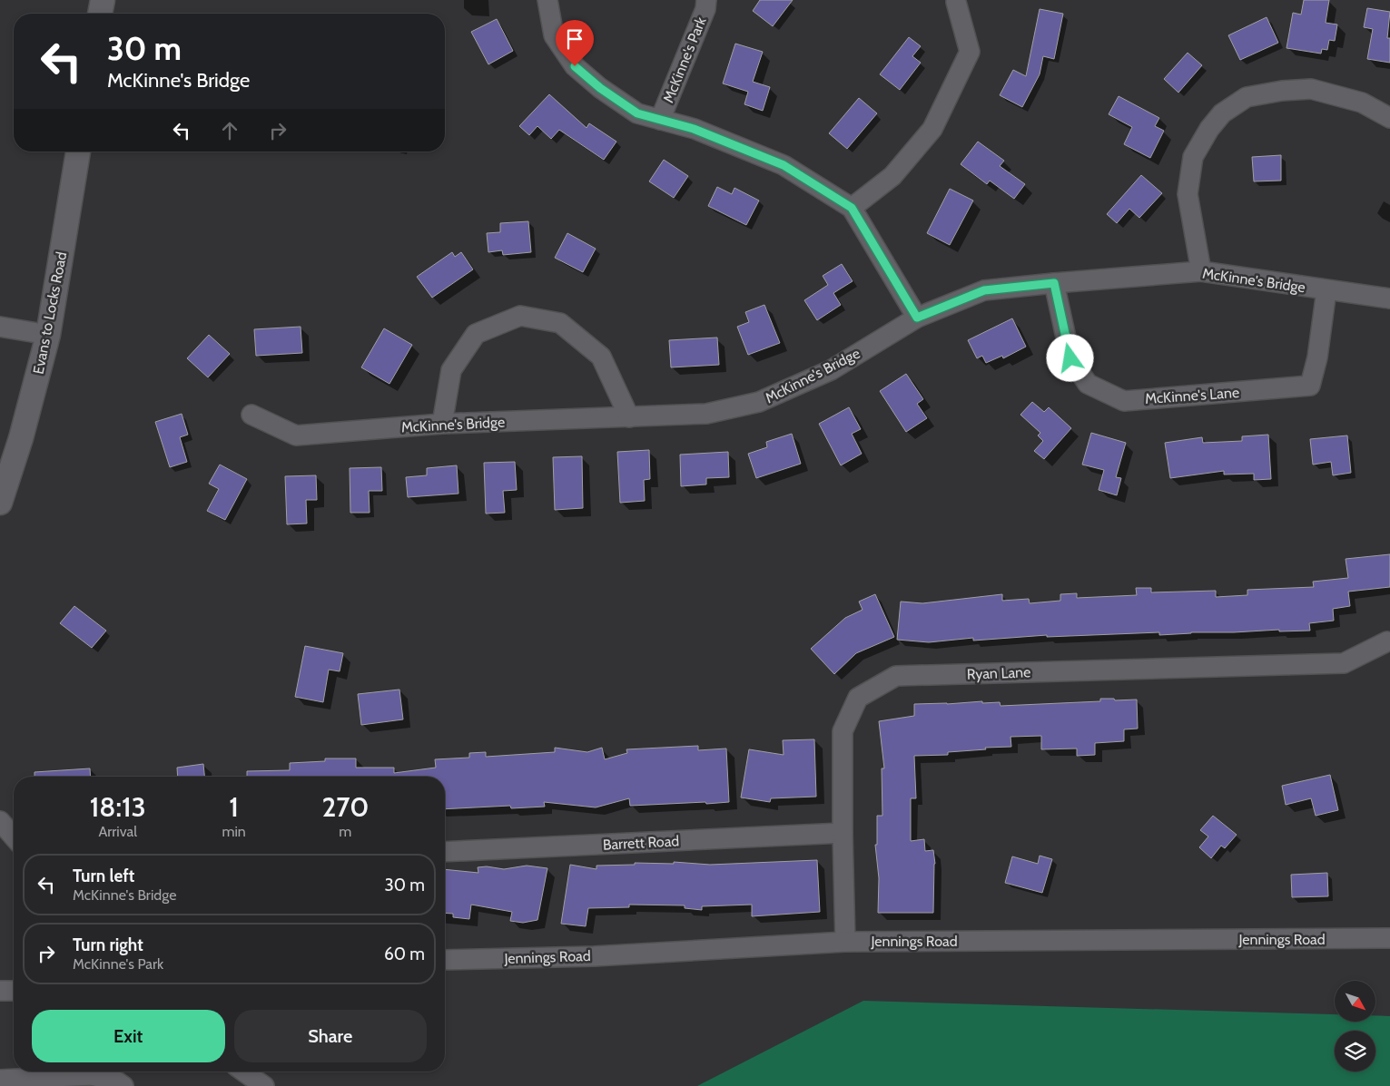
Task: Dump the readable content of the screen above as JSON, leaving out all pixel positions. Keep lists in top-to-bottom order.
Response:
{
  "streets": {
    "street": [
      "McKinne's Park",
      "McKinne's Bridge",
      "Evans to Locks Road",
      "McKinne's Lane",
      "Ryan Lane",
      "Barrett Road",
      "Jennings Road"
    ]
  },
  "crossings": [
    ["McKinne's Park", "McKinne's Bridge"],
    ["McKinne's Bridge", "McKinne's Lane"],
    ["Ryan Lane", "Barrett Road"],
    ["Ryan Lane", "Jennings Road"]
  ],
  "north": "bottom right",
  "page": {
    "turn": ["30 m", "McKinne's Bridge"],
    "eta": [
      "18:13",
      "Arrival",
      "1",
      "min",
      "270",
      "m"
    ],
    "list": [
      {
        "name": "Turn left",
        "note": "McKinne's Bridge",
        "value": "30 m"
      },
      {
        "name": "Turn right",
        "note": "McKinne's Park",
        "value": "60 m"
      }
    ],
    "buttons": ["Exit", "Share"]
  }
}
